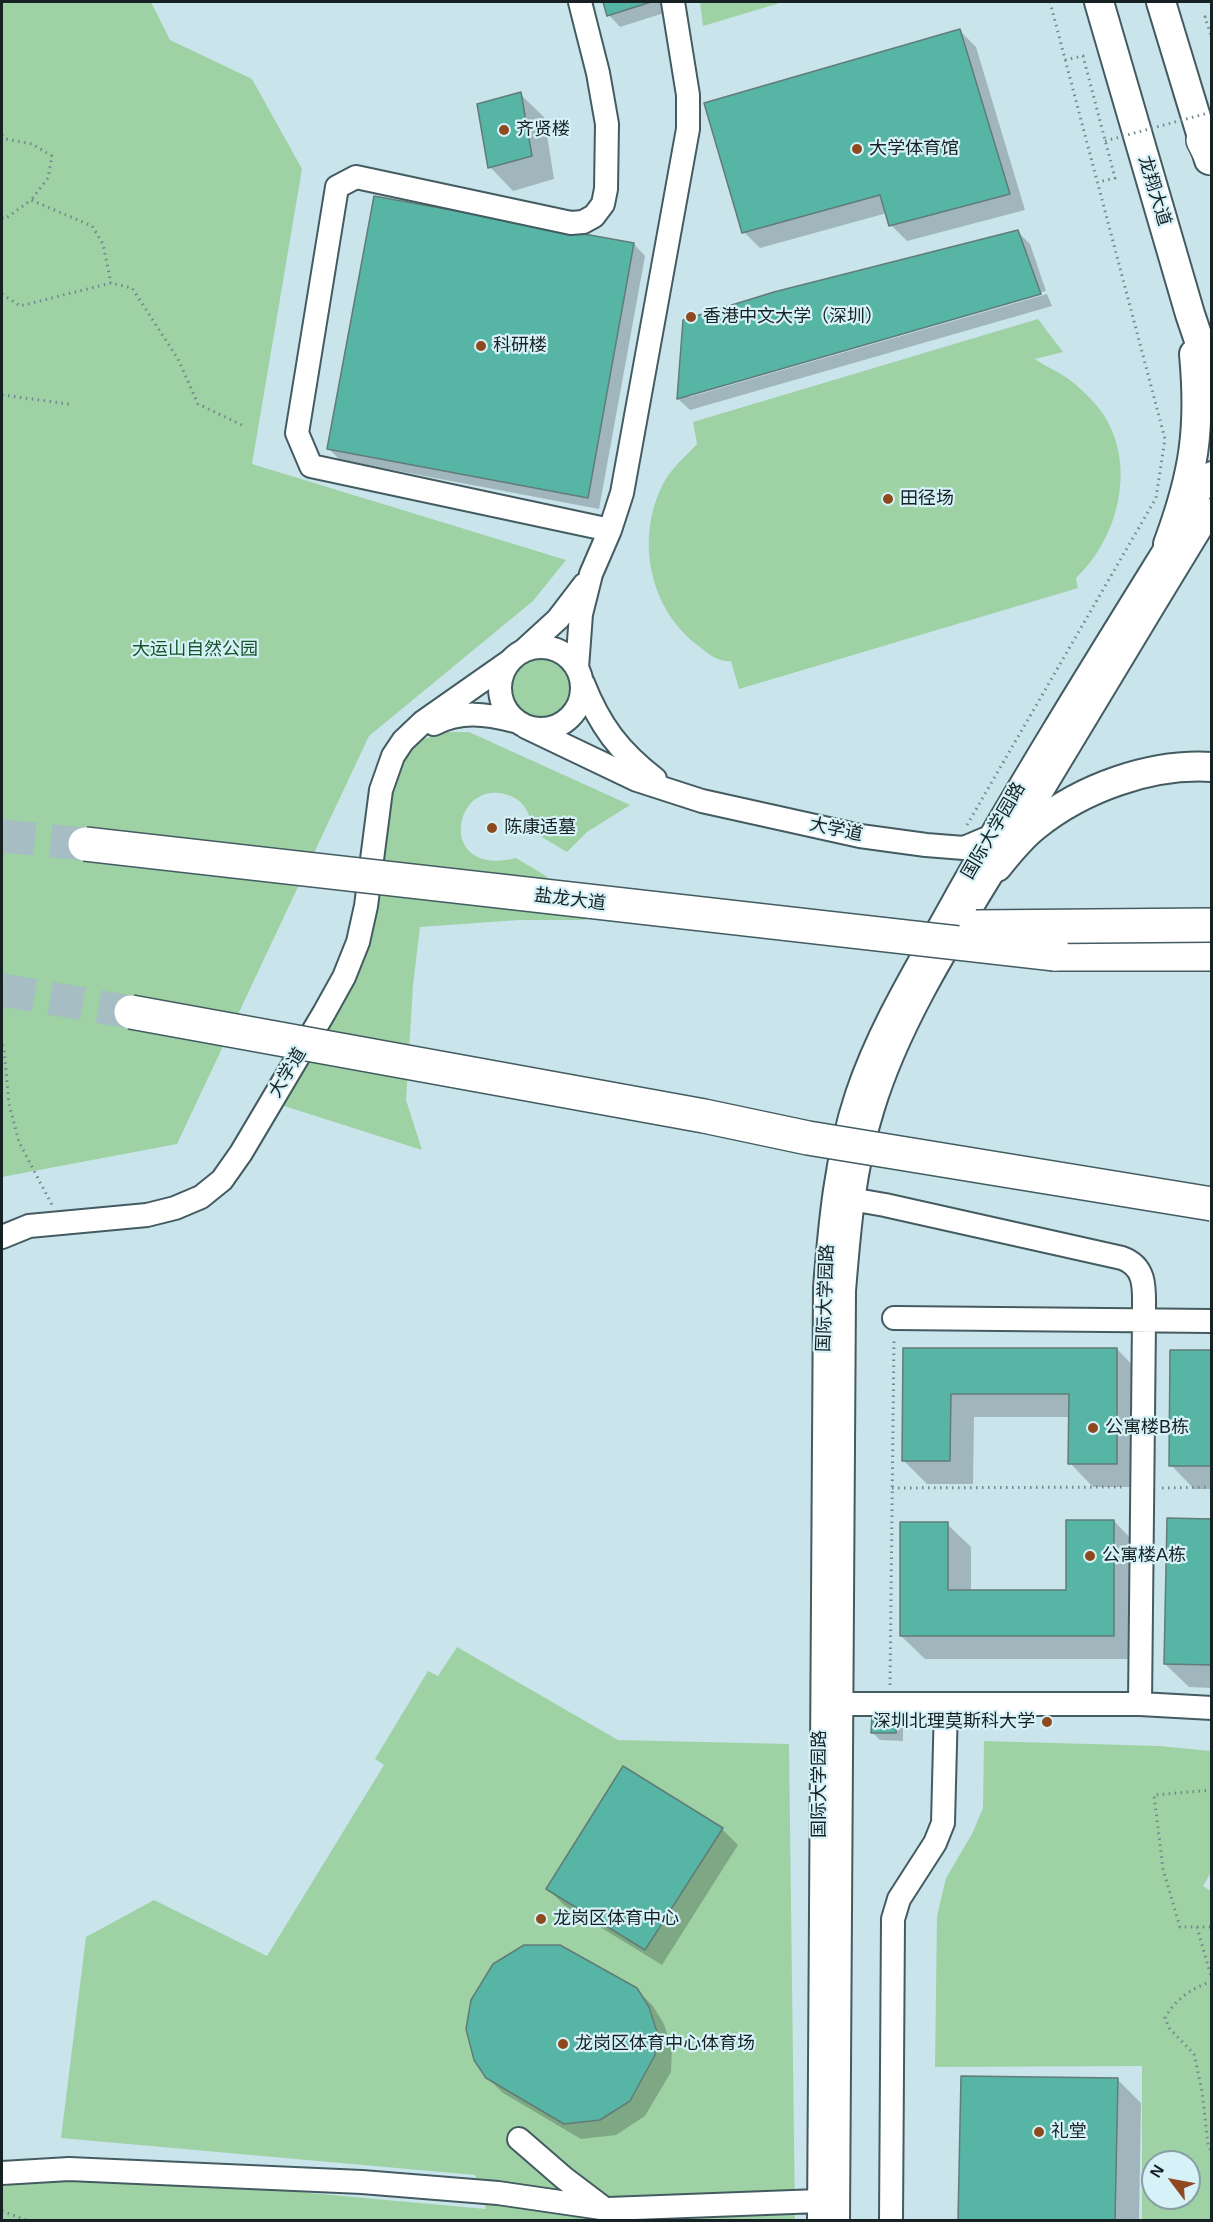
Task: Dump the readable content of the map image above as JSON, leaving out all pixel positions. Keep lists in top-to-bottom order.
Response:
{
  "streets": {
    "highway": ["盐龙大道"],
    "main road": ["龙翔大道"],
    "street": ["大学道", "国际大学园路"]
  },
  "crossings": [
    ["大学道", "国际大学园路"]
  ],
  "parks": ["大运山自然公园"],
  "places": [
    "齐贤楼",
    "大学体育馆",
    "香港中文大学（深圳）",
    "科研楼",
    "田径场",
    "陈康适墓",
    "公寓楼B栋",
    "公寓楼A栋",
    "深圳北理莫斯科大学",
    "龙岗区体育中心",
    "龙岗区体育中心体育场",
    "礼堂"
  ],
  "north": "top left"
}
